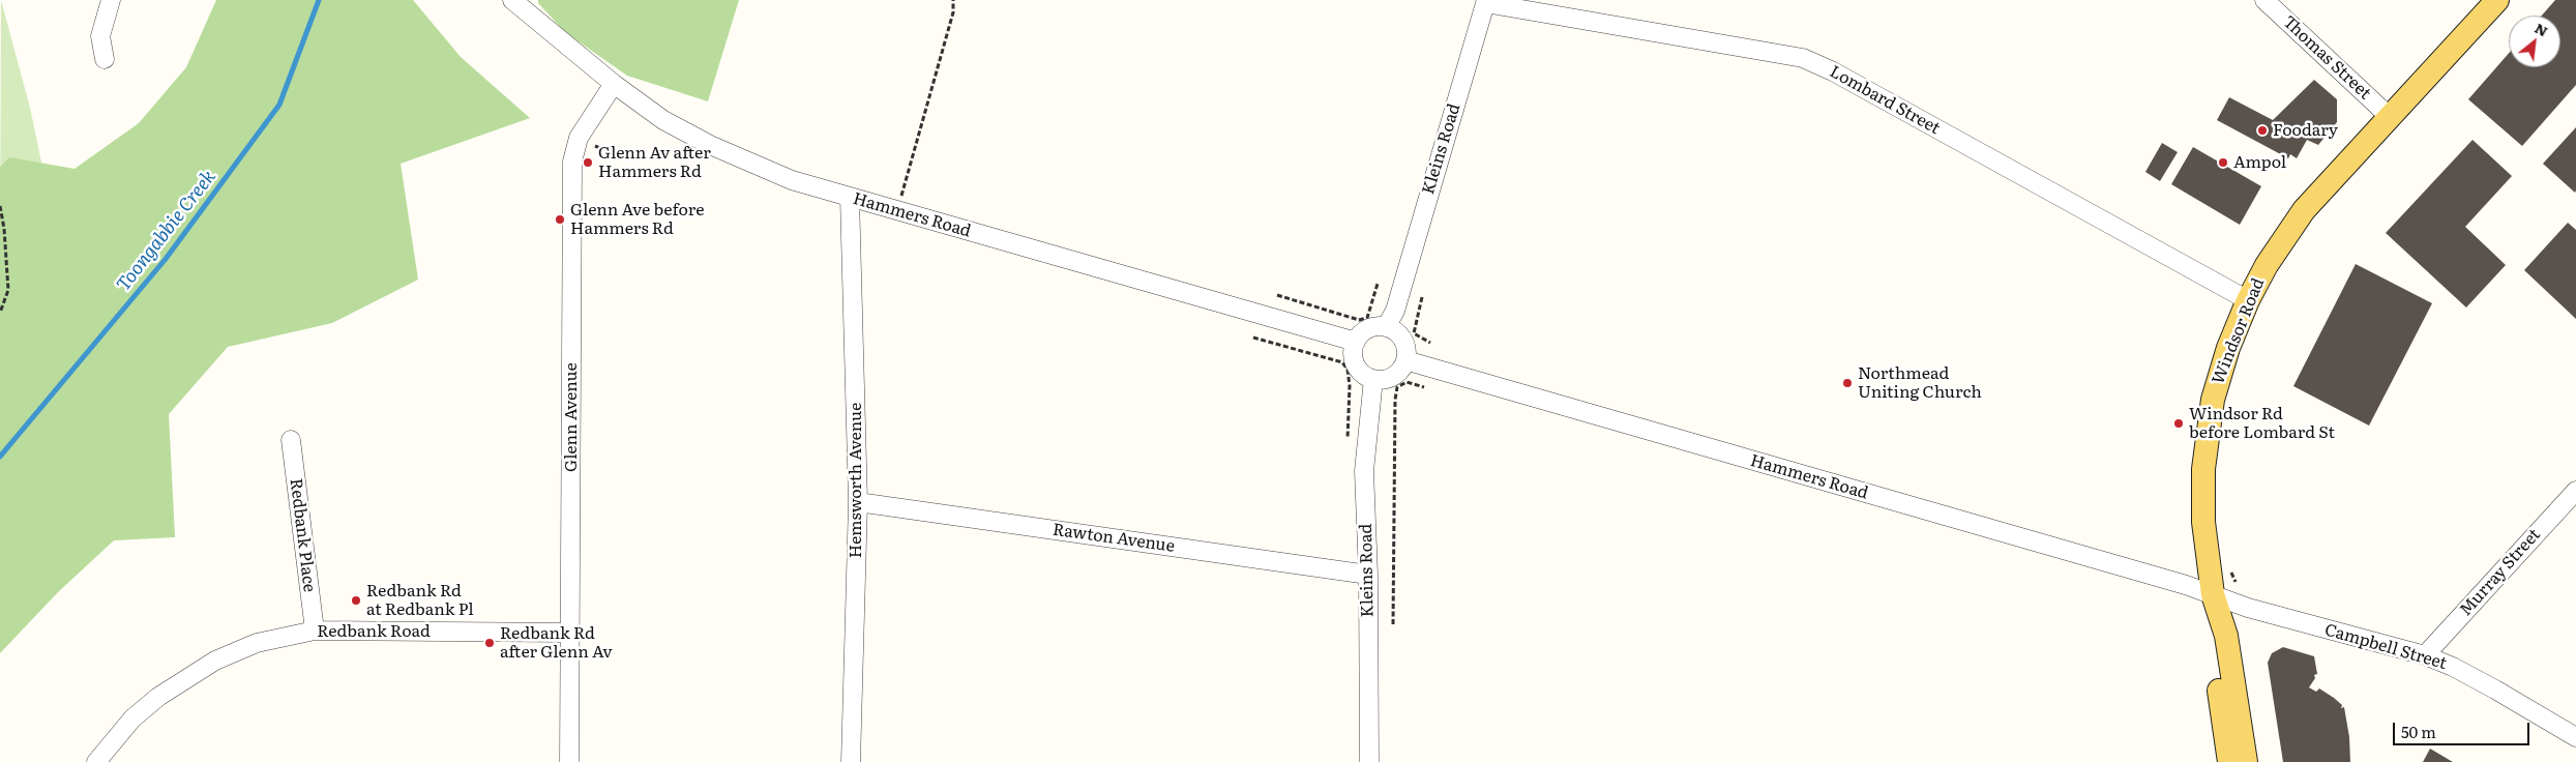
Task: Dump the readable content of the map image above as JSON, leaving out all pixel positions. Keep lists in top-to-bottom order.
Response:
{
  "streets": {
    "main road": ["Windsor Road"],
    "street": [
      "Thomas Street",
      "Lombard Street",
      "Kleins Road",
      "Hammers Road",
      "Glenn Avenue",
      "Hemsworth Avenue",
      "Redbank Place",
      "Rawton Avenue",
      "Murray Street",
      "Redbank Road",
      "Campbell Street"
    ]
  },
  "crossings": [
    ["Thomas Street", "Windsor Road"],
    ["Lombard Street", "Kleins Road"],
    ["Lombard Street", "Windsor Road"],
    ["Kleins Road", "Hammers Road"],
    ["Kleins Road", "Rawton Avenue"],
    ["Hammers Road", "Windsor Road"],
    ["Hammers Road", "Glenn Avenue"],
    ["Hammers Road", "Hemsworth Avenue"],
    ["Hammers Road", "Campbell Street"],
    ["Windsor Road", "Campbell Street"],
    ["Glenn Avenue", "Redbank Road"],
    ["Hemsworth Avenue", "Rawton Avenue"],
    ["Redbank Place", "Redbank Road"],
    ["Murray Street", "Campbell Street"]
  ],
  "water": ["Toongabbie Creek"],
  "places": [
    "Foodary",
    "Glenn Av after Hammers Rd",
    "Ampol",
    "Glenn Ave before Hammers Rd",
    "Northmead Uniting Church",
    "Windsor Rd before Lombard St",
    "Redbank Rd at Redbank Pl",
    "Redbank Rd after Glenn Av"
  ],
  "scale_bar": "50 m",
  "north": "top right"
}
